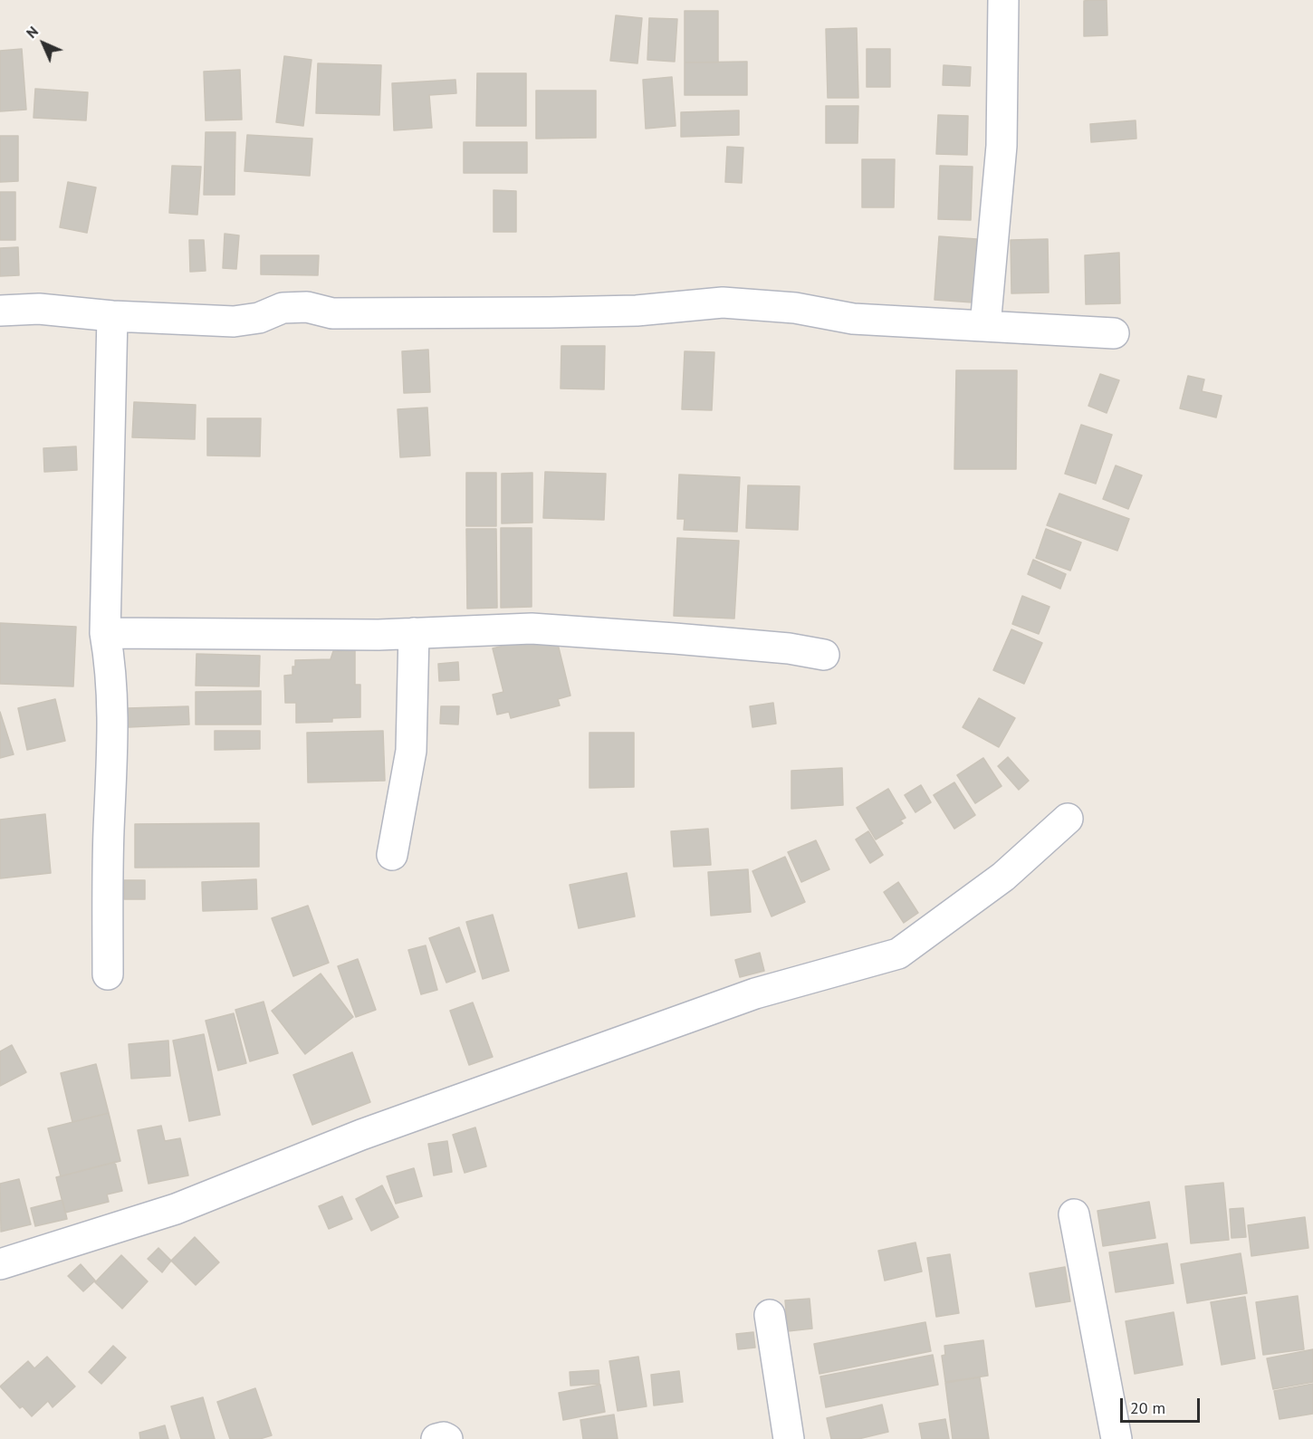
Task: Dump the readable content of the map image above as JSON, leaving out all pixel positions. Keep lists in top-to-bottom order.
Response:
{
  "scale_bar": "20 m",
  "north": "top left"
}
